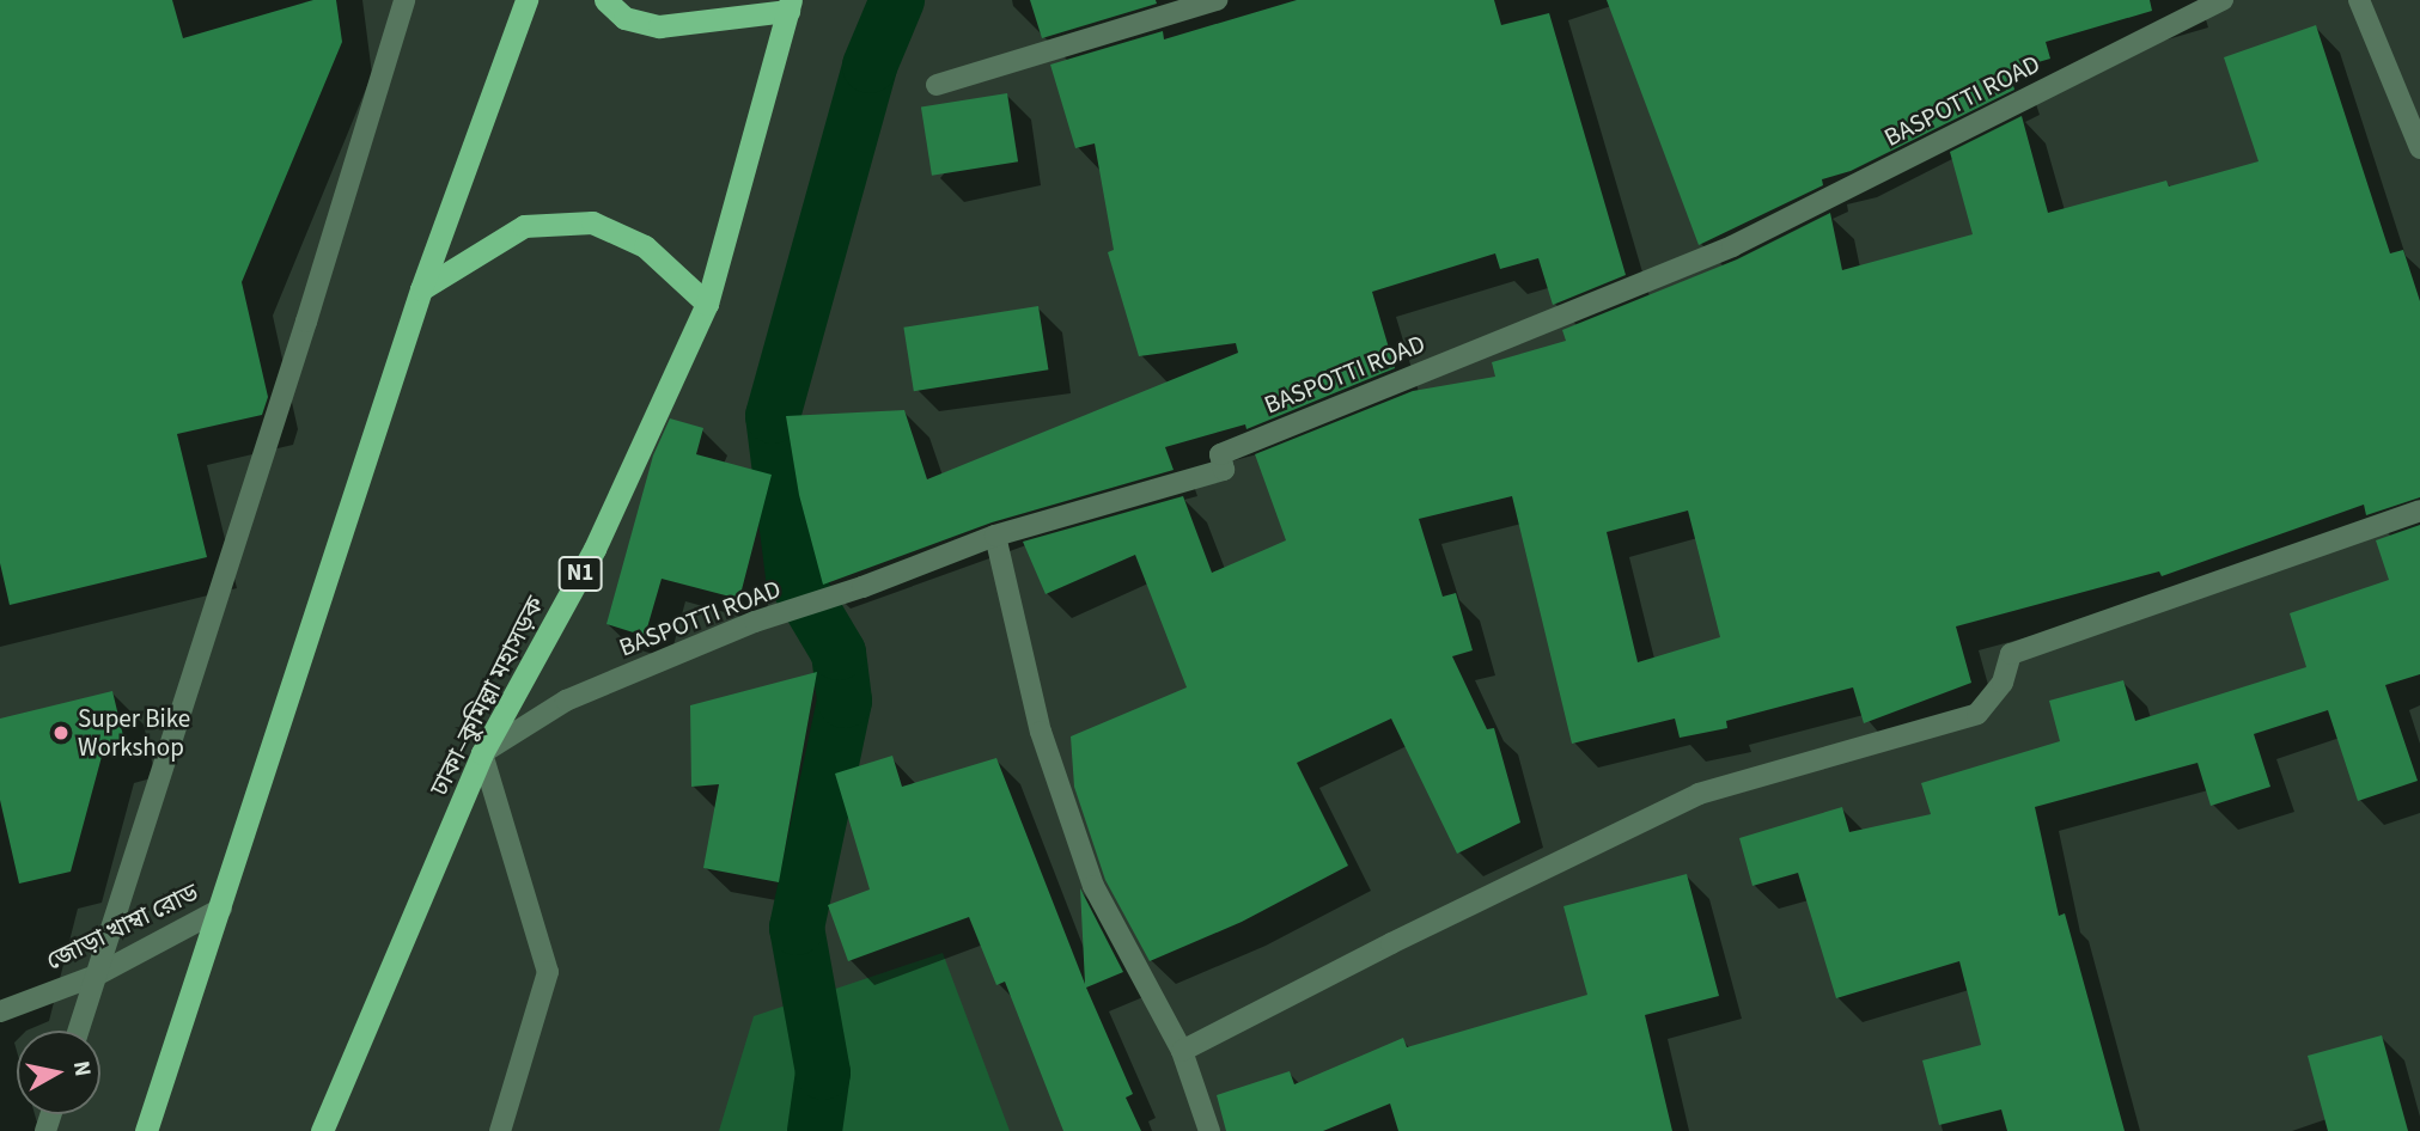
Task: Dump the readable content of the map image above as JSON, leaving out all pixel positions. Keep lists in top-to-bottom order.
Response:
{
  "streets": {
    "highway": ["N1", "ঢাকা–কুমিল্লা মহাসড়ক"],
    "street": ["BASPOTTI ROAD", "জোড়া খাম্বা রোড"]
  },
  "crossings": [
    ["BASPOTTI ROAD", "ঢাকা–কুমিল্লা মহাসড়ক"]
  ],
  "places": ["Super Bike Workshop"],
  "north": "right"
}
